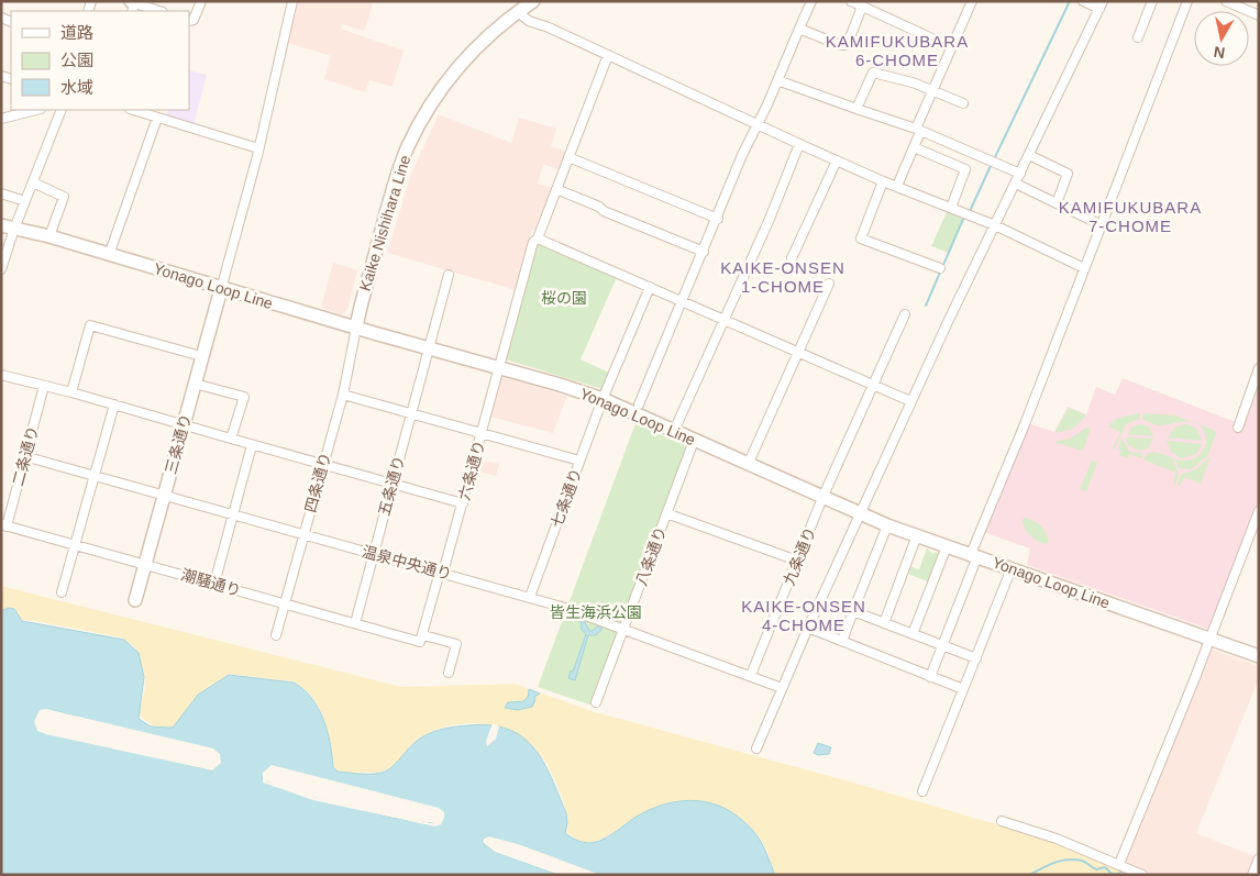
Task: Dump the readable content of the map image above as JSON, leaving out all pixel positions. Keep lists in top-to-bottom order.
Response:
{
  "streets": {
    "main road": ["Kaike Nishihara Line", "Yonago Loop Line", "三条通り"],
    "street": [
      "二条通り",
      "六条通り",
      "四条通り",
      "五条通り",
      "七条通り",
      "八条通り",
      "九条通り",
      "温泉中央通り",
      "潮騒通り"
    ]
  },
  "crossings": [
    ["Kaike Nishihara Line", "Yonago Loop Line"],
    ["Kaike Nishihara Line", "四条通り"],
    ["Yonago Loop Line", "三条通り"],
    ["Yonago Loop Line", "六条通り"],
    ["Yonago Loop Line", "四条通り"],
    ["Yonago Loop Line", "五条通り"],
    ["Yonago Loop Line", "七条通り"],
    ["Yonago Loop Line", "八条通り"],
    ["Yonago Loop Line", "九条通り"],
    ["三条通り", "温泉中央通り"],
    ["三条通り", "潮騒通り"],
    ["二条通り", "温泉中央通り"],
    ["二条通り", "潮騒通り"],
    ["六条通り", "温泉中央通り"],
    ["六条通り", "潮騒通り"],
    ["四条通り", "温泉中央通り"],
    ["四条通り", "潮騒通り"],
    ["五条通り", "温泉中央通り"],
    ["五条通り", "潮騒通り"],
    ["七条通り", "温泉中央通り"],
    ["八条通り", "温泉中央通り"],
    ["九条通り", "温泉中央通り"]
  ],
  "districts": [
    "KAMIFUKUBARA 6-CHOME",
    "KAMIFUKUBARA 7-CHOME",
    "KAIKE-ONSEN 1-CHOME",
    "KAIKE-ONSEN 4-CHOME"
  ],
  "parks": ["桜の園", "皆生海浜公園"],
  "legend": ["道路", "公園", "水域"],
  "north": "bottom"
}
